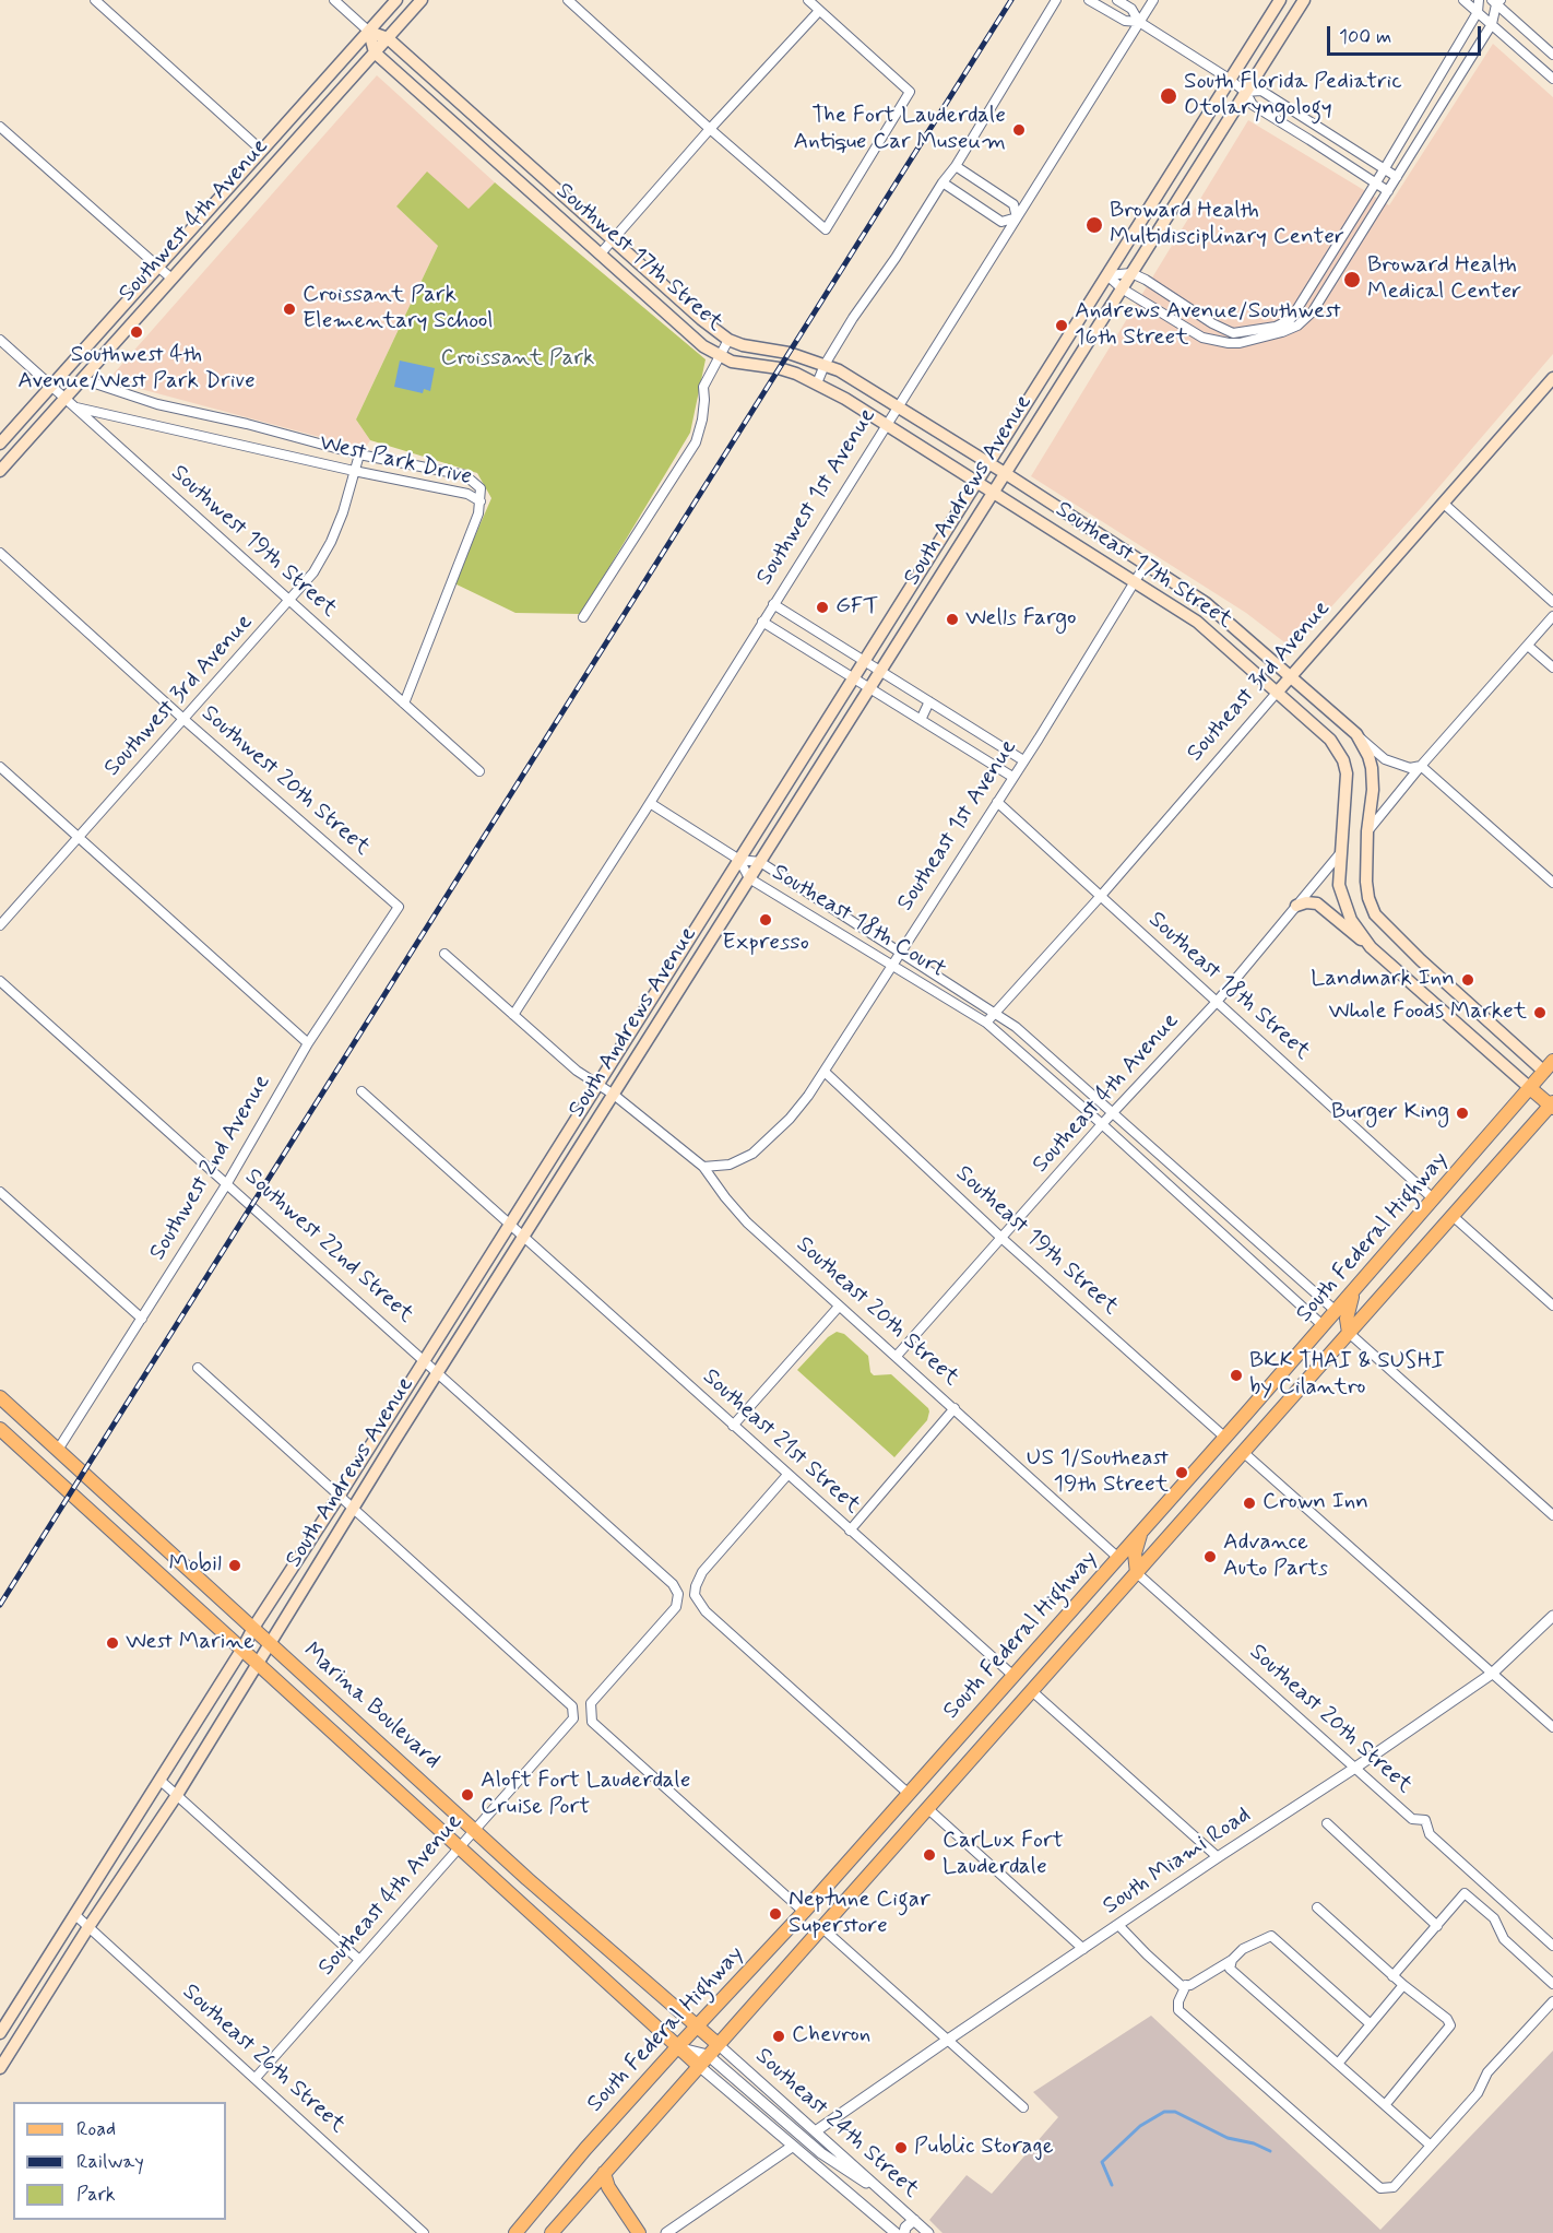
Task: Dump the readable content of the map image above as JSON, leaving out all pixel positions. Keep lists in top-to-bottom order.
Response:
{
  "streets": {
    "main road": [
      "Southwest 4th Avenue",
      "Southwest 17th Street",
      "South Andrews Avenue",
      "Southeast 17th Street",
      "Southeast 3rd Avenue",
      "South Federal Highway",
      "Marina Boulevard"
    ],
    "street": [
      "West Park Drive",
      "Southwest 1st Avenue",
      "Southwest 19th Street",
      "Southwest 3rd Avenue",
      "Southwest 20th Street",
      "Southeast 1st Avenue",
      "Southeast 18th Court",
      "Southeast 18th Street",
      "Southeast 4th Avenue",
      "Southwest 2nd Avenue",
      "Southeast 19th Street",
      "Southwest 22nd Street",
      "Southeast 20th Street",
      "Southeast 21st Street",
      "South Miami Road",
      "Southeast 26th Street",
      "Southeast 24th Street"
    ]
  },
  "crossings": [
    ["Southwest 4th Avenue", "Southwest 17th Street"],
    ["Southwest 4th Avenue", "West Park Drive"],
    ["Southwest 4th Avenue", "Southwest 19th Street"],
    ["Southwest 17th Street", "South Andrews Avenue"],
    ["Southwest 17th Street", "Southwest 1st Avenue"],
    ["Southwest 17th Street", "Southeast 17th Street"],
    ["West Park Drive", "Southwest 19th Street"],
    ["West Park Drive", "Southwest 3rd Avenue"],
    ["South Andrews Avenue", "Southeast 17th Street"],
    ["South Andrews Avenue", "Southeast 18th Court"],
    ["South Andrews Avenue", "Southeast 4th Avenue"],
    ["South Andrews Avenue", "Southwest 22nd Street"],
    ["South Andrews Avenue", "Southeast 20th Street"],
    ["South Andrews Avenue", "Southeast 21st Street"],
    ["South Andrews Avenue", "Marina Boulevard"],
    ["South Andrews Avenue", "Southeast 26th Street"],
    ["Southwest 19th Street", "Southwest 3rd Avenue"],
    ["Southeast 17th Street", "Southeast 3rd Avenue"],
    ["Southeast 17th Street", "Southeast 1st Avenue"],
    ["Southeast 17th Street", "Southeast 4th Avenue"],
    ["Southeast 17th Street", "South Federal Highway"],
    ["Southeast 3rd Avenue", "Southeast 18th Court"],
    ["Southeast 3rd Avenue", "Southeast 18th Street"],
    ["Southwest 3rd Avenue", "Southwest 20th Street"],
    ["Southwest 20th Street", "Southwest 2nd Avenue"],
    ["Southeast 1st Avenue", "Southeast 18th Court"],
    ["Southeast 1st Avenue", "Southeast 18th Street"],
    ["Southeast 1st Avenue", "Southeast 19th Street"],
    ["Southeast 1st Avenue", "Southeast 20th Street"],
    ["Southeast 18th Court", "Southeast 4th Avenue"],
    ["Southeast 18th Court", "South Federal Highway"],
    ["Southeast 18th Street", "Southeast 4th Avenue"],
    ["Southeast 18th Street", "South Federal Highway"],
    ["Southeast 4th Avenue", "Southeast 19th Street"],
    ["Southeast 4th Avenue", "Southeast 20th Street"],
    ["Southeast 4th Avenue", "Marina Boulevard"],
    ["Southeast 4th Avenue", "Southeast 26th Street"],
    ["Southwest 2nd Avenue", "Southwest 22nd Street"],
    ["Southwest 2nd Avenue", "Marina Boulevard"],
    ["South Federal Highway", "Southeast 19th Street"],
    ["South Federal Highway", "Southwest 22nd Street"],
    ["South Federal Highway", "Southeast 20th Street"],
    ["South Federal Highway", "Southeast 21st Street"],
    ["South Federal Highway", "Marina Boulevard"],
    ["South Federal Highway", "Southeast 24th Street"],
    ["Southeast 20th Street", "South Miami Road"],
    ["Marina Boulevard", "Southeast 24th Street"],
    ["South Miami Road", "Southeast 24th Street"]
  ],
  "parks": ["Croissant Park"],
  "places": [
    "South Florida Pediatric Otolaryngology",
    "The Fort Lauderdale Antique Car Museum",
    "Broward Health Multidisciplinary Center",
    "Broward Health Medical Center",
    "Croissant Park Elementary School",
    "Andrews Avenue/Southwest 16th Street",
    "Southwest 4th Avenue/West Park Drive",
    "GFT",
    "Wells Fargo",
    "Expresso",
    "Landmark Inn",
    "Whole Foods Market",
    "Burger King",
    "BKK THAI & SUSHI by Cilantro",
    "US 1/Southeast 19th Street",
    "Crown Inn",
    "Advance Auto Parts",
    "Mobil",
    "West Marine",
    "Aloft Fort Lauderdale Cruise Port",
    "CarLux Fort Lauderdale",
    "Neptune Cigar Superstore",
    "Chevron",
    "Public Storage"
  ],
  "legend": ["Road", "Railway", "Park"],
  "scale_bar": "100 m"
}
